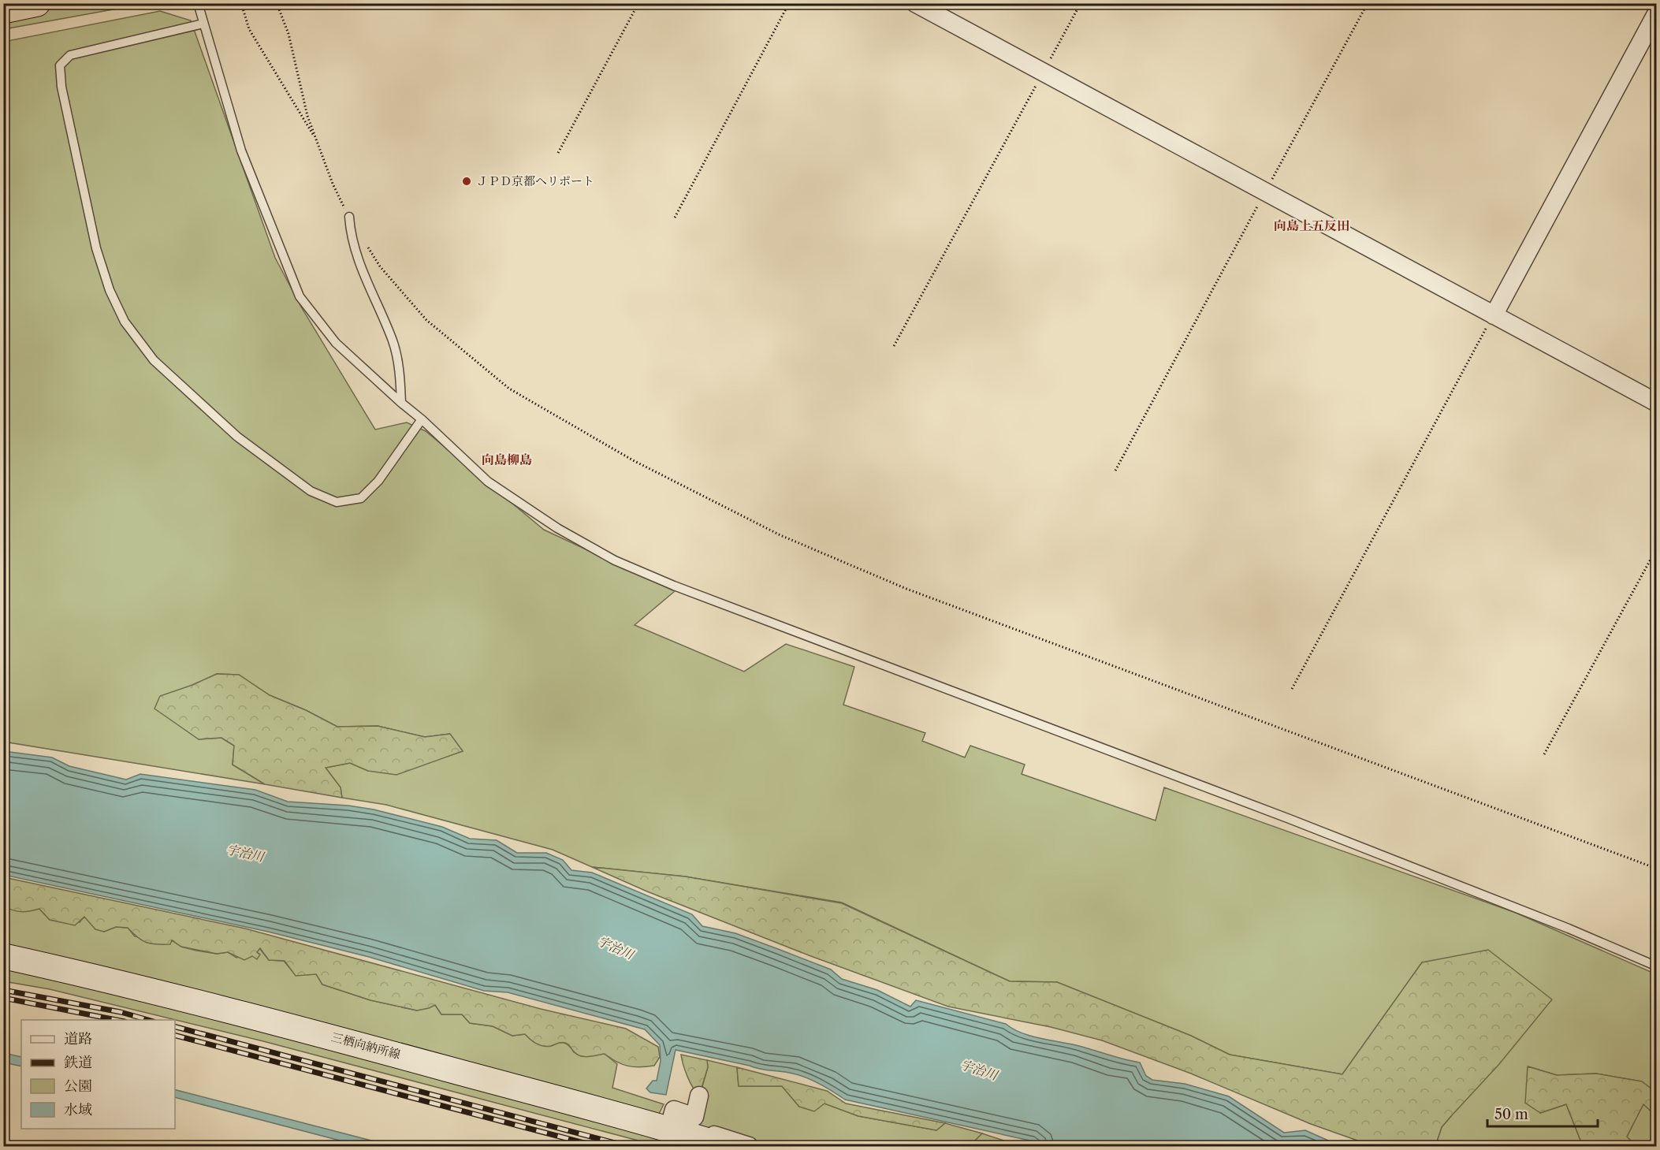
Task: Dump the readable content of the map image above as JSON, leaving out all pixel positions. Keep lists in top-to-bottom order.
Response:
{
  "streets": {
    "main road": ["三栖向納所線"]
  },
  "districts": ["向島上五反田", "向島柳島"],
  "water": ["宇治川"],
  "places": ["ＪＰＤ京都ヘリポート"],
  "legend": [
    "道路",
    "鉄道",
    "公園",
    "水域"
  ],
  "scale_bar": "50 m"
}
